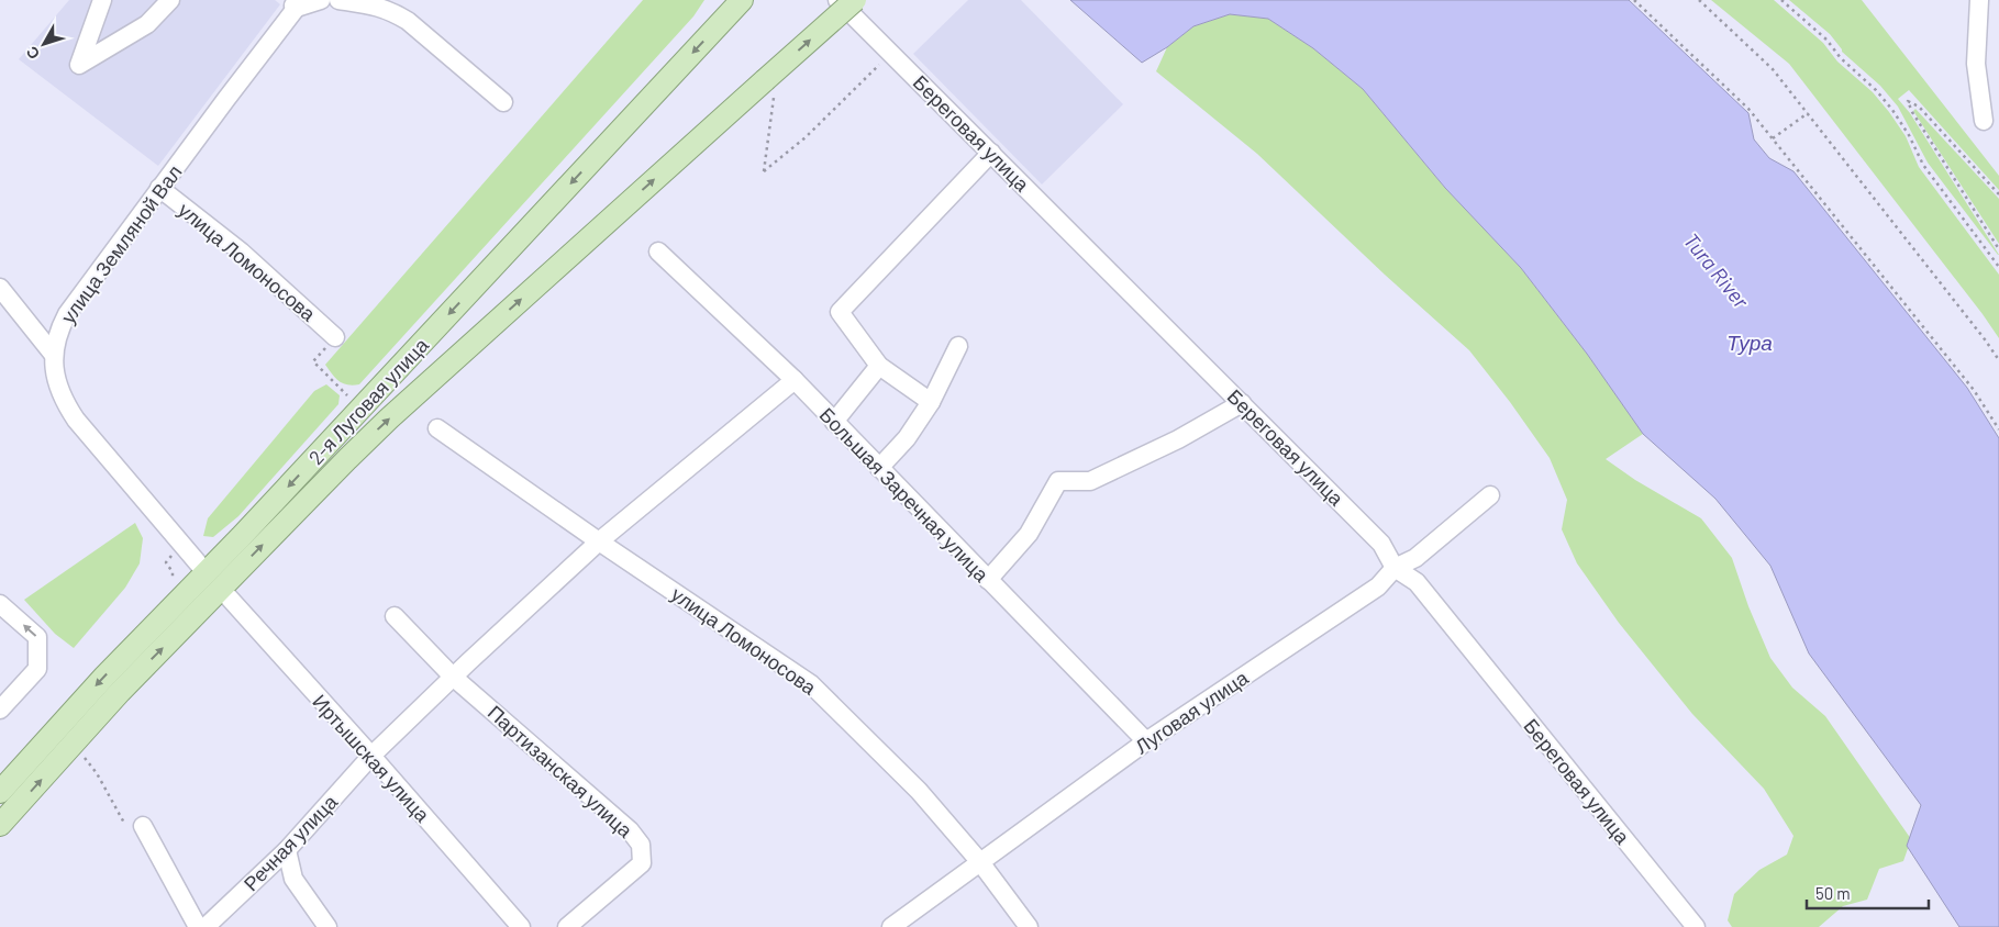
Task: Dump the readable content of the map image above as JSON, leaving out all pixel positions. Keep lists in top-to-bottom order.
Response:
{
  "streets": {
    "main road": ["2-я Луговая улица"],
    "street": [
      "Береговая улица",
      "улица Земляной Вал",
      "улица Ломоносова",
      "Большая Заречная улица",
      "Луговая улица",
      "Иртышская улица",
      "Партизанская улица",
      "Речная улица"
    ]
  },
  "crossings": [
    ["Береговая улица", "Луговая улица"],
    ["улица Земляной Вал", "улица Ломоносова"],
    ["улица Земляной Вал", "2-я Луговая улица"],
    ["улица Земляной Вал", "Иртышская улица"],
    ["улица Ломоносова", "Луговая улица"],
    ["улица Ломоносова", "Речная улица"],
    ["2-я Луговая улица", "Иртышская улица"],
    ["Большая Заречная улица", "Луговая улица"],
    ["Большая Заречная улица", "Речная улица"],
    ["Иртышская улица", "Речная улица"],
    ["Партизанская улица", "Речная улица"]
  ],
  "water": ["Tura River", "Тура"],
  "scale_bar": "50 m",
  "north": "bottom left"
}
